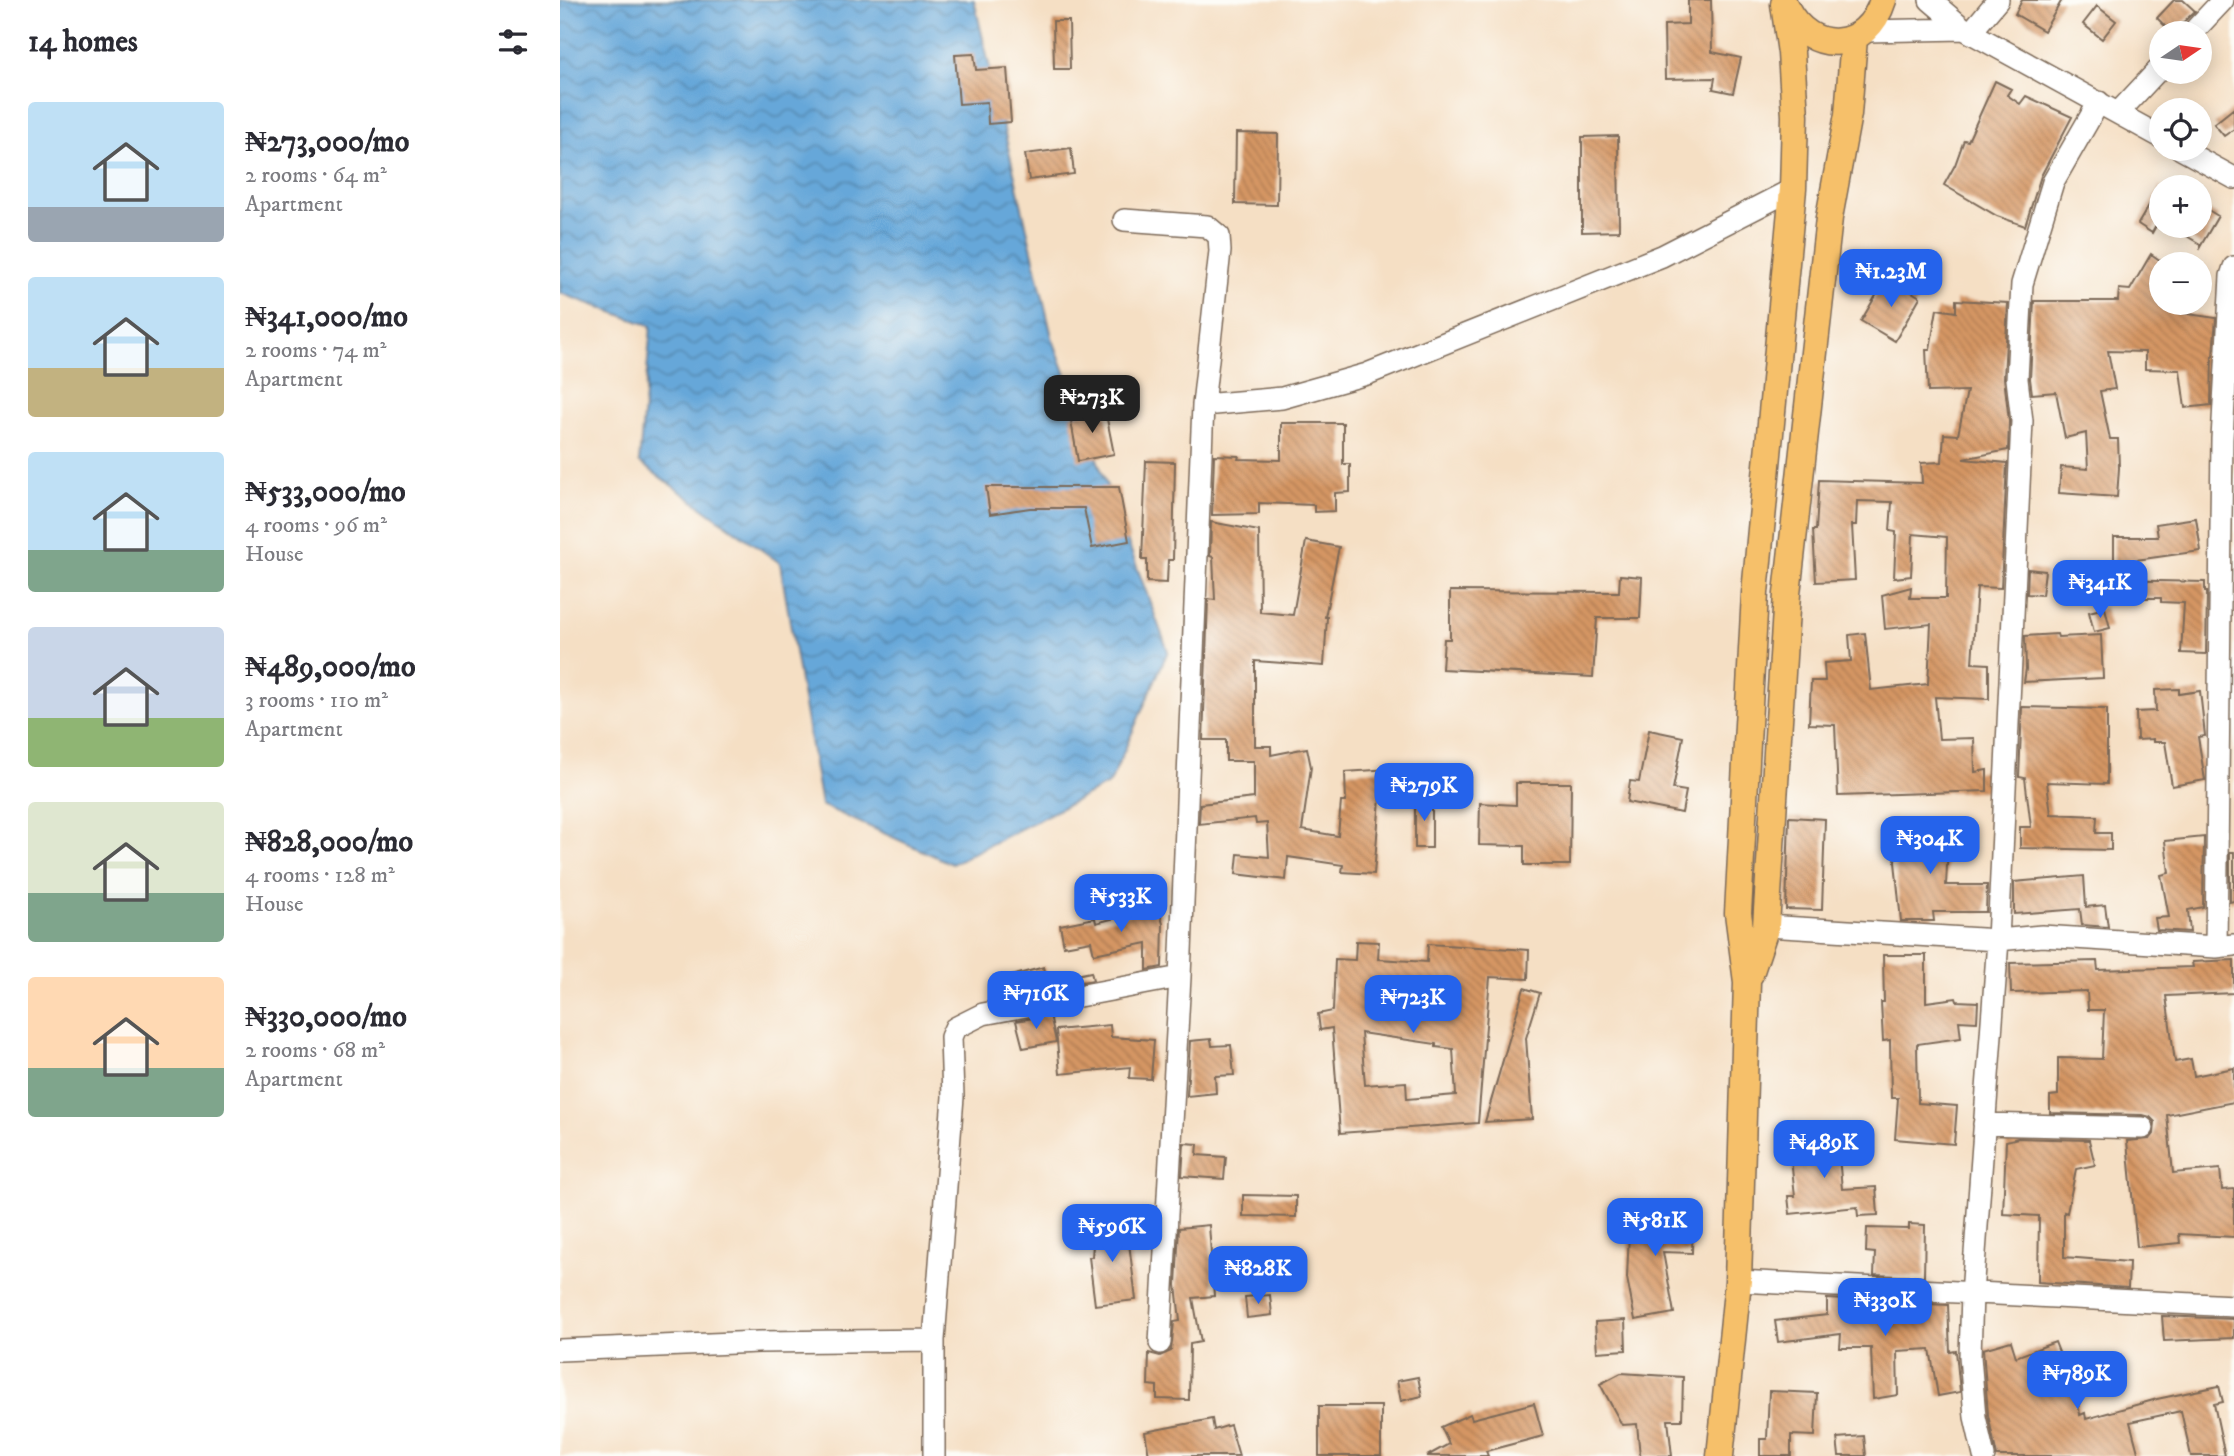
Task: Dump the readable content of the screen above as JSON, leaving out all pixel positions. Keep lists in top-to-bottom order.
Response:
{
  "north": "right",
  "page": {
    "heading": "14 homes",
    "map_buttons": ["+", "−"],
    "list": [
      {
        "name": "₦273,000/mo",
        "note": "2 rooms · 64 m² · Apartment"
      },
      {
        "name": "₦341,000/mo",
        "note": "2 rooms · 74 m² · Apartment"
      },
      {
        "name": "₦533,000/mo",
        "note": "4 rooms · 96 m² · House"
      },
      {
        "name": "₦489,000/mo",
        "note": "3 rooms · 110 m² · Apartment"
      },
      {
        "name": "₦828,000/mo",
        "note": "4 rooms · 128 m² · House"
      },
      {
        "name": "₦330,000/mo",
        "note": "2 rooms · 68 m² · Apartment"
      }
    ],
    "price": [
      "₦1.23M",
      "₦273K",
      "₦341K",
      "₦279K",
      "₦304K",
      "₦533K",
      "₦716K",
      "₦723K",
      "₦489K",
      "₦581K",
      "₦596K",
      "₦828K",
      "₦330K",
      "₦789K"
    ]
  }
}
